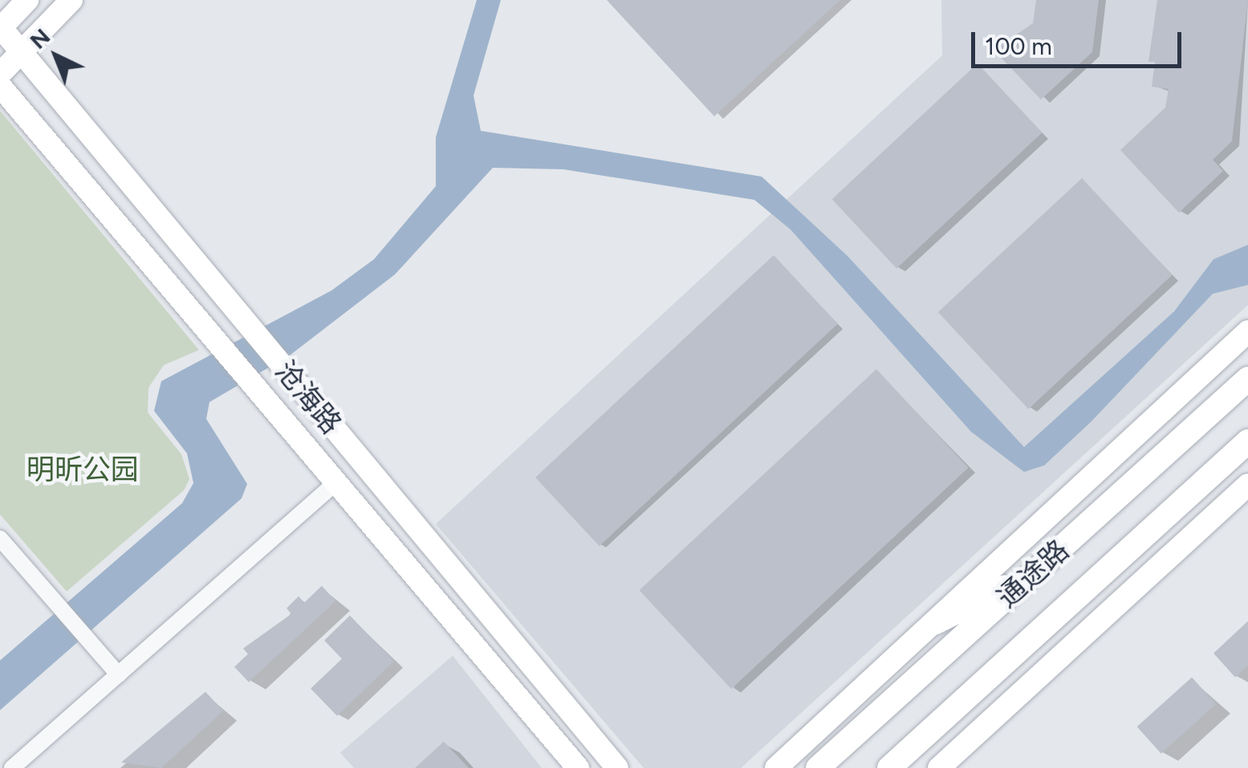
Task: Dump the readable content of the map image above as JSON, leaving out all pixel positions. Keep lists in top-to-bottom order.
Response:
{
  "streets": {
    "main road": ["沧海路", "通途路"]
  },
  "parks": ["明昕公园"],
  "scale_bar": "100 m",
  "north": "top left"
}
